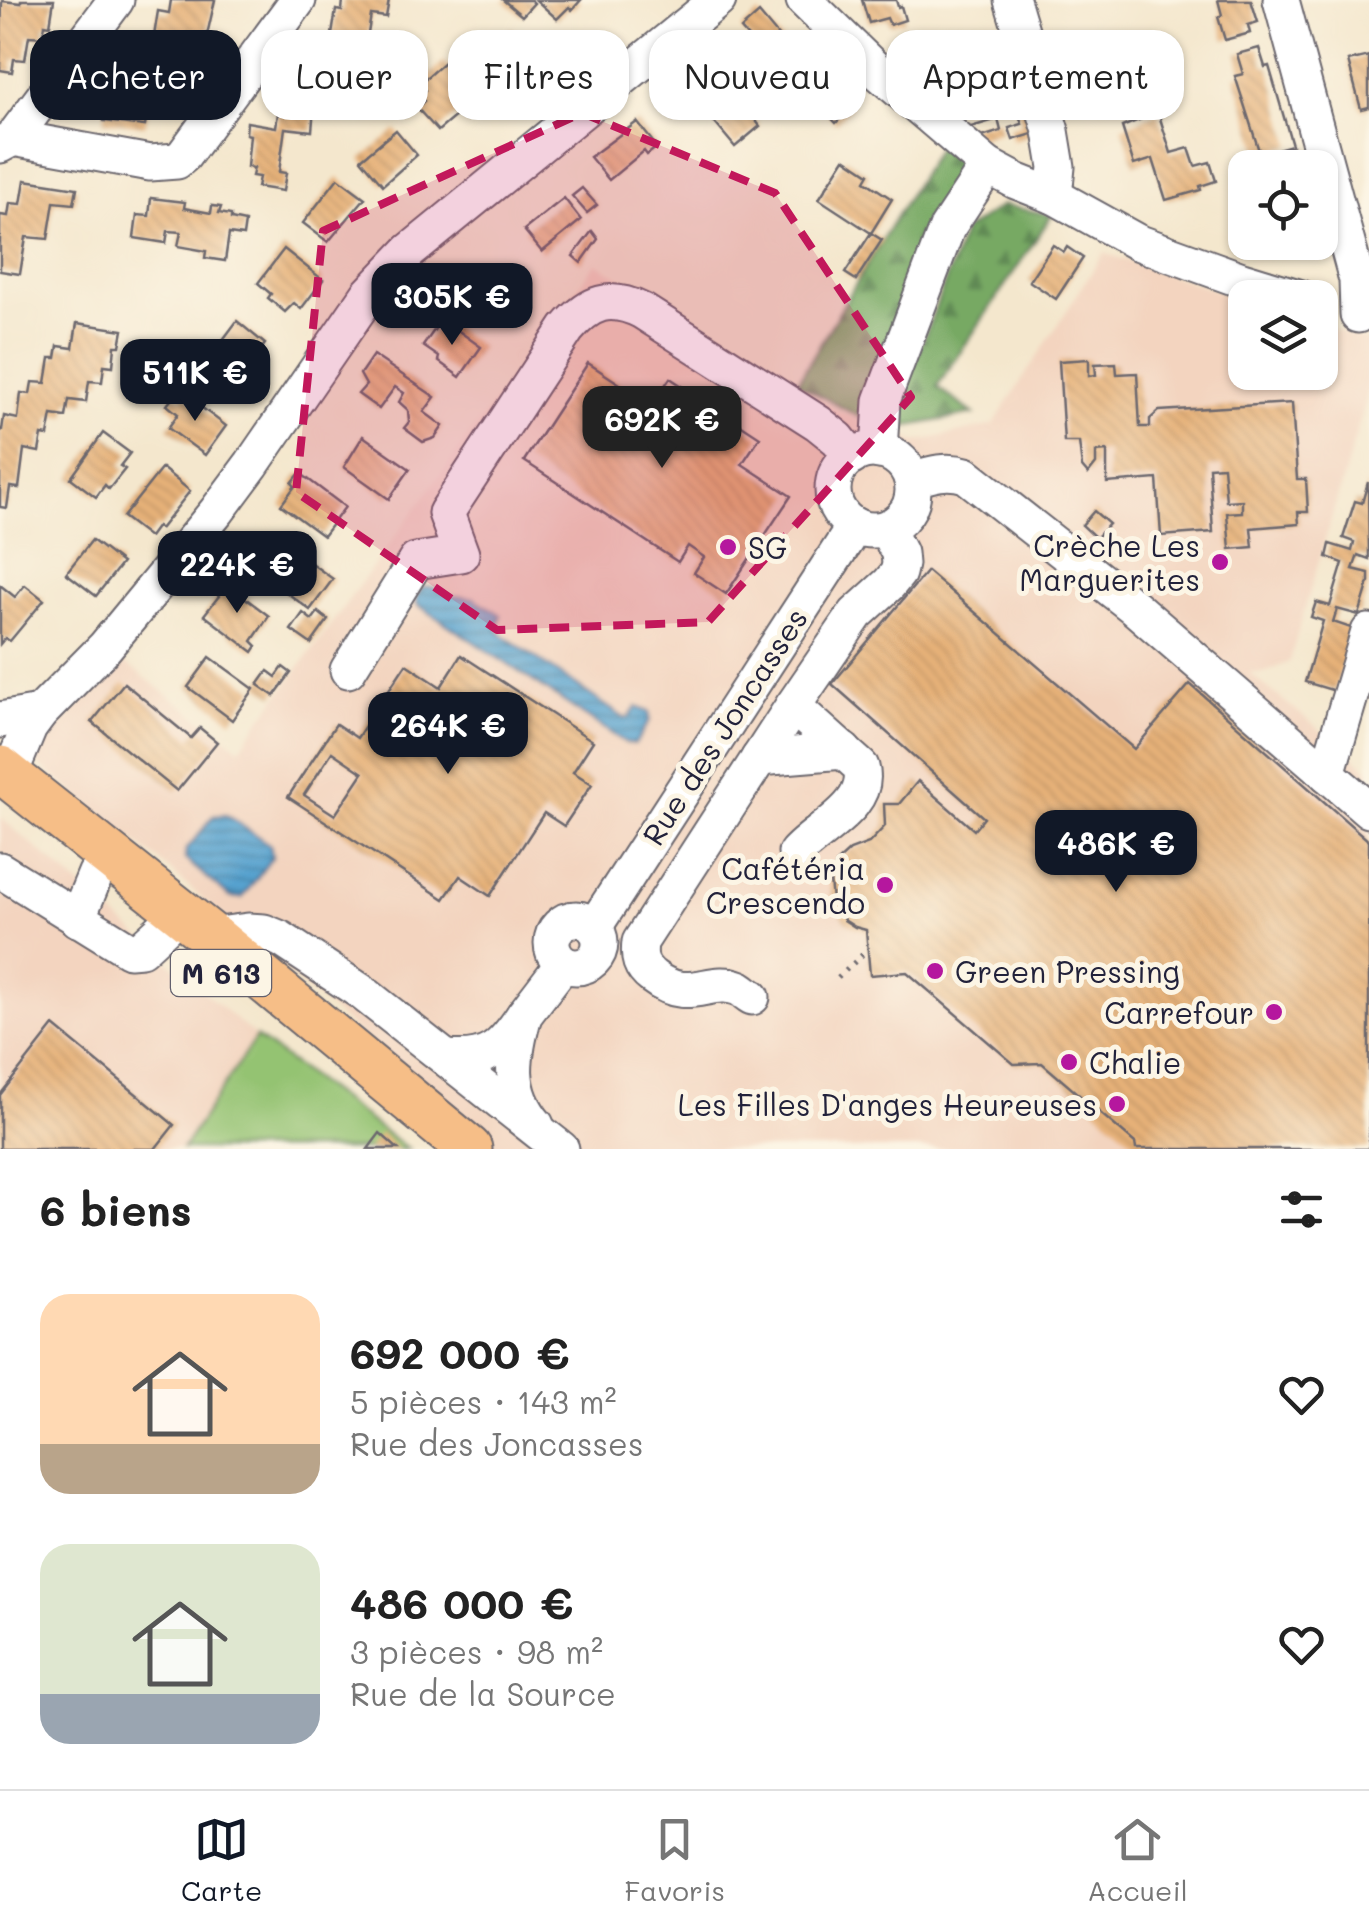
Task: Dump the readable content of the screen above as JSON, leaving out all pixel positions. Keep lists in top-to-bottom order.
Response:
{
  "streets": {
    "main road": ["M 613"],
    "street": ["Rue des Joncasses"]
  },
  "places": [
    "SG",
    "Crèche Les Marguerites",
    "Cafétéria Crescendo",
    "Green Pressing",
    "Carrefour",
    "Chalie",
    "Les Filles D'anges Heureuses"
  ],
  "page": {
    "chip": [
      "Acheter",
      "Louer",
      "Filtres",
      "Nouveau",
      "Appartement"
    ],
    "price": [
      "305K €",
      "511K €",
      "692K €",
      "224K €",
      "264K €",
      "486K €"
    ],
    "heading": "6 biens",
    "list": [
      {
        "name": "692 000 €",
        "note": "5 pièces · 143 m² · Rue des Joncasses"
      },
      {
        "name": "486 000 €",
        "note": "3 pièces · 98 m² · Rue de la Source"
      }
    ],
    "tabs": ["Carte", "Favoris", "Accueil"]
  }
}
